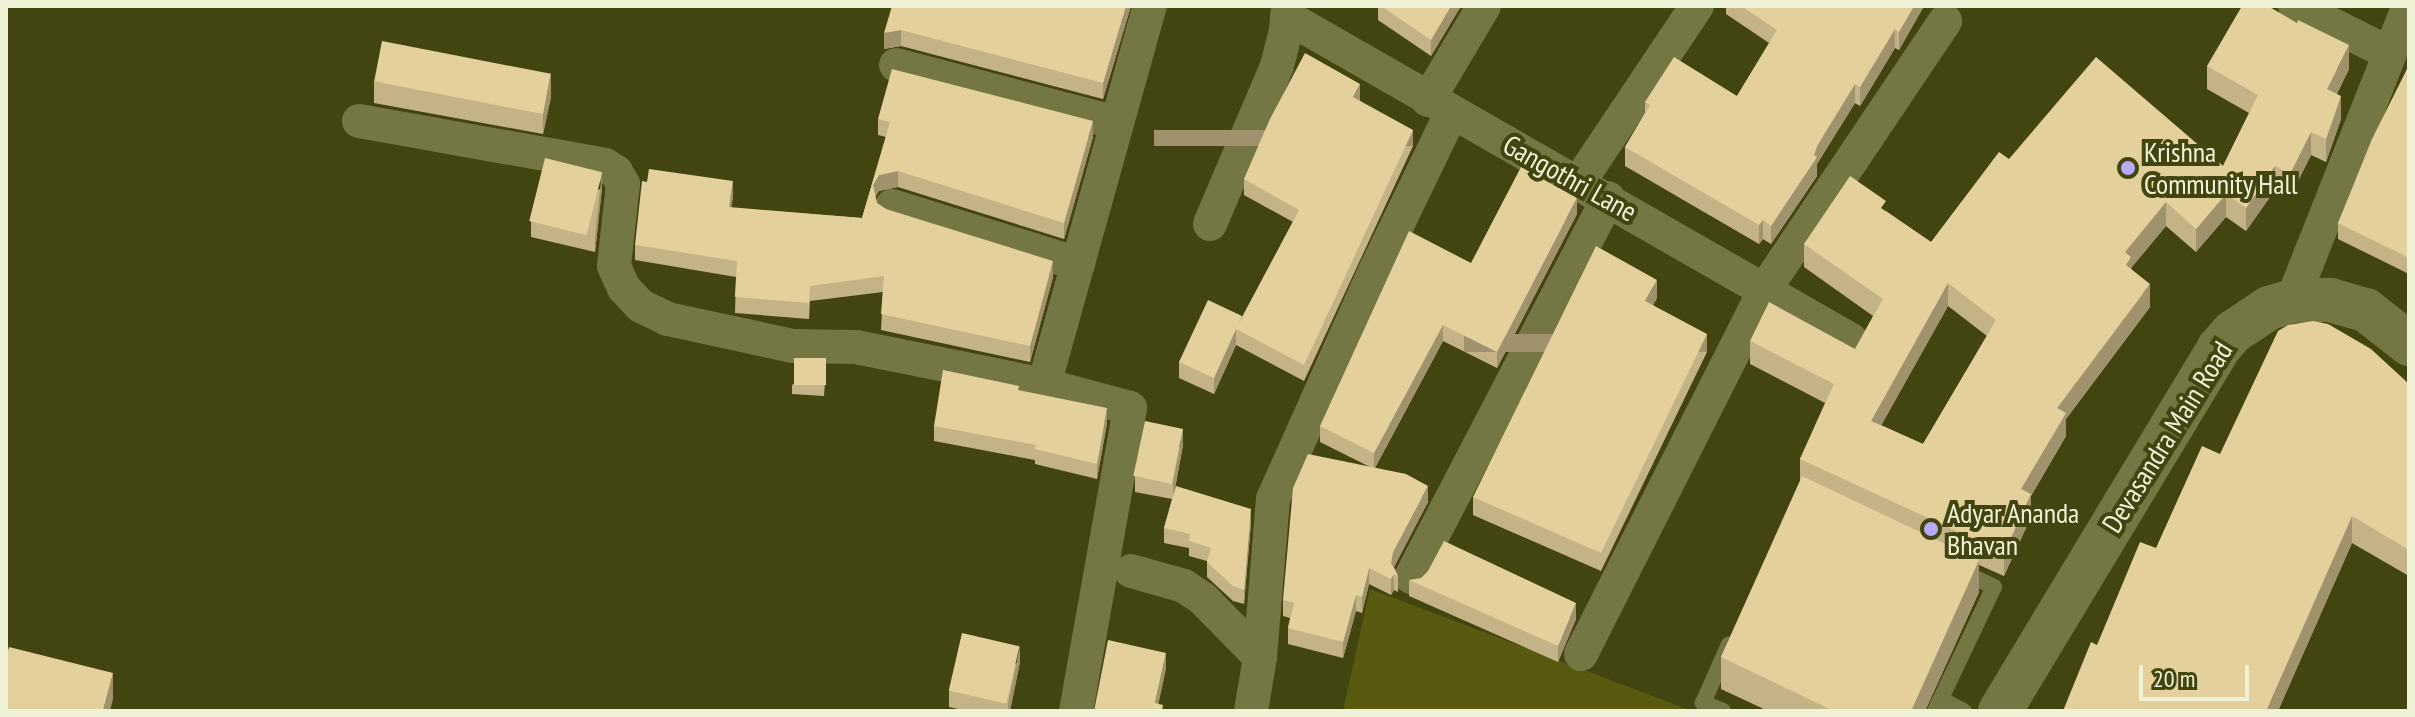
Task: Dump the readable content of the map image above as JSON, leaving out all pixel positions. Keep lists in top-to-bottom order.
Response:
{
  "streets": {
    "main road": ["Devasandra Main Road"],
    "street": ["Gangothri Lane"]
  },
  "places": ["Krishna Community Hall", "Adyar Ananda Bhavan"],
  "scale_bar": "20 m"
}
